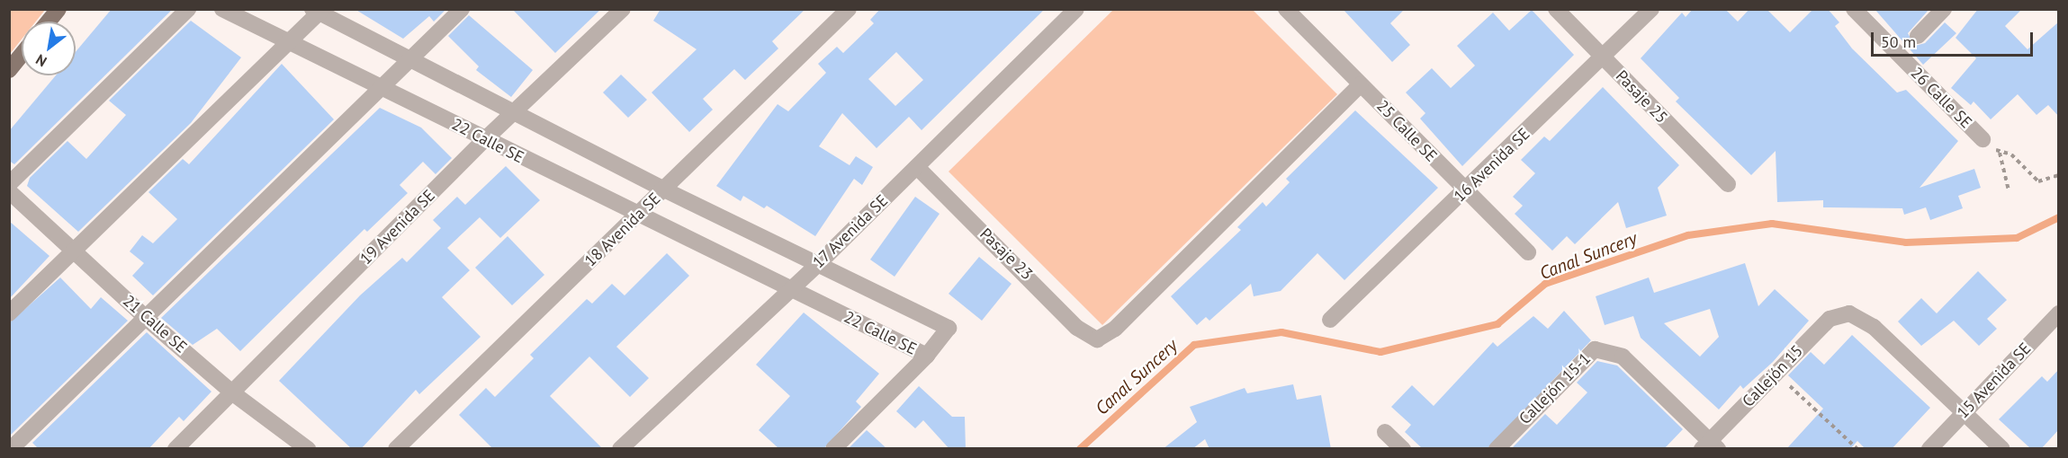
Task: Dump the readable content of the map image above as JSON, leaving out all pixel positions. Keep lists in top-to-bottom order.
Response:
{
  "streets": {
    "street": [
      "Pasaje 25",
      "26 Calle SE",
      "25 Calle SE",
      "22 Calle SE",
      "16 Avenida SE",
      "19 Avenida SE",
      "18 Avenida SE",
      "17 Avenida SE",
      "Pasaje 23",
      "21 Calle SE",
      "Callejón 15",
      "15 Avenida SE",
      "Callejón 15-1"
    ]
  },
  "crossings": [
    ["Pasaje 25", "16 Avenida SE"],
    ["25 Calle SE", "16 Avenida SE"],
    ["25 Calle SE", "Pasaje 23"],
    ["22 Calle SE", "19 Avenida SE"],
    ["22 Calle SE", "18 Avenida SE"],
    ["22 Calle SE", "17 Avenida SE"],
    ["19 Avenida SE", "21 Calle SE"],
    ["17 Avenida SE", "Pasaje 23"],
    ["Callejón 15", "15 Avenida SE"],
    ["Callejón 15", "Callejón 15-1"]
  ],
  "water": ["Canal Suncery"],
  "scale_bar": "50 m",
  "north": "bottom left"
}
